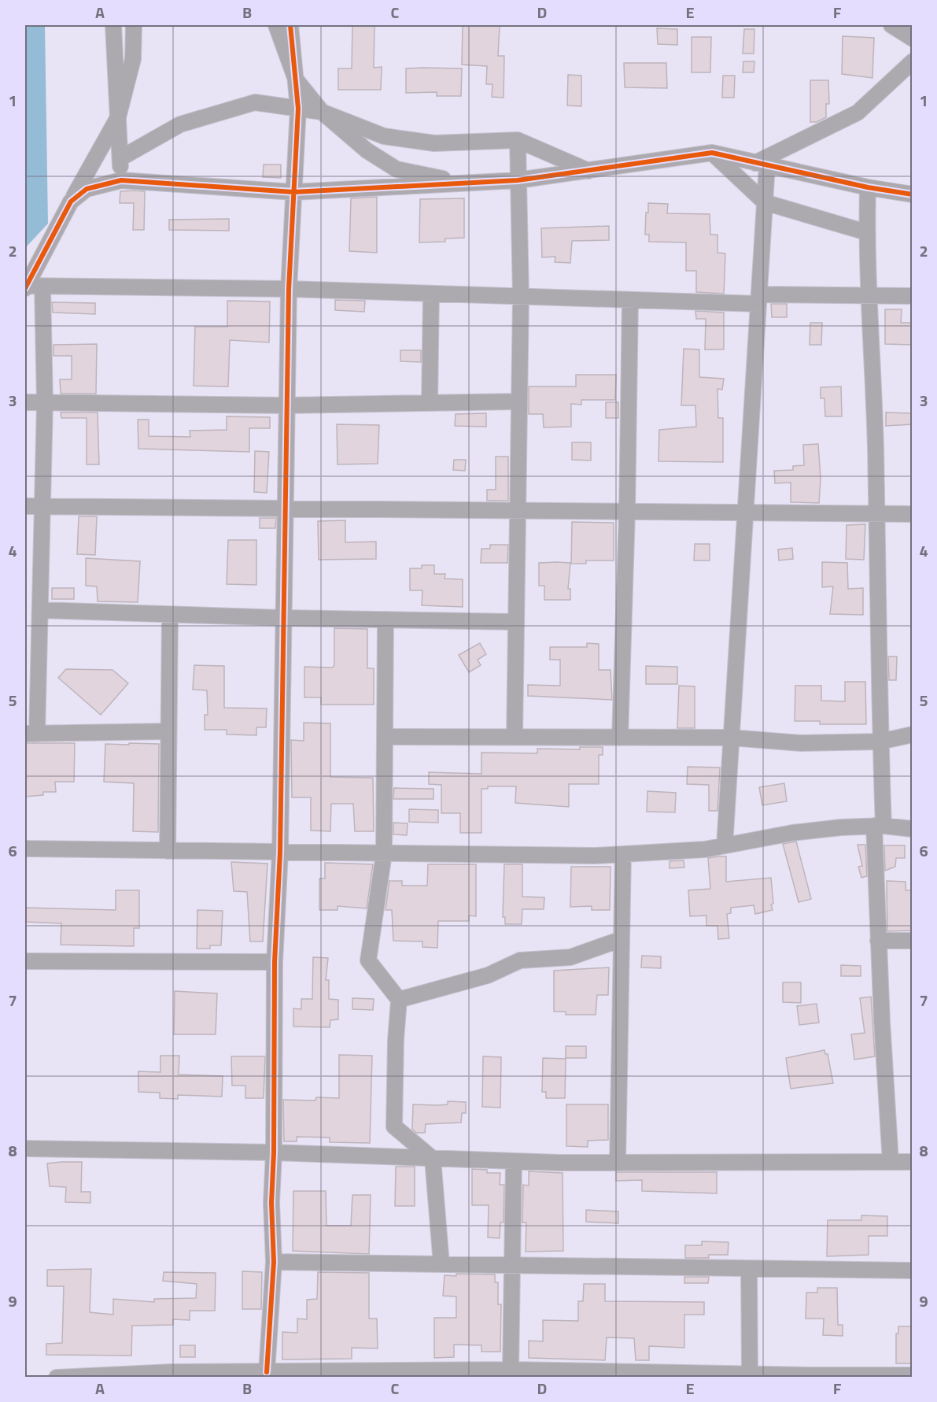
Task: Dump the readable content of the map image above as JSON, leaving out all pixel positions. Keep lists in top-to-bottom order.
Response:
{
  "grid": {
    "columns": [
      "A",
      "B",
      "C",
      "D",
      "E",
      "F"
    ],
    "rows": [
      "1",
      "2",
      "3",
      "4",
      "5",
      "6",
      "7",
      "8",
      "9"
    ]
  }
}
